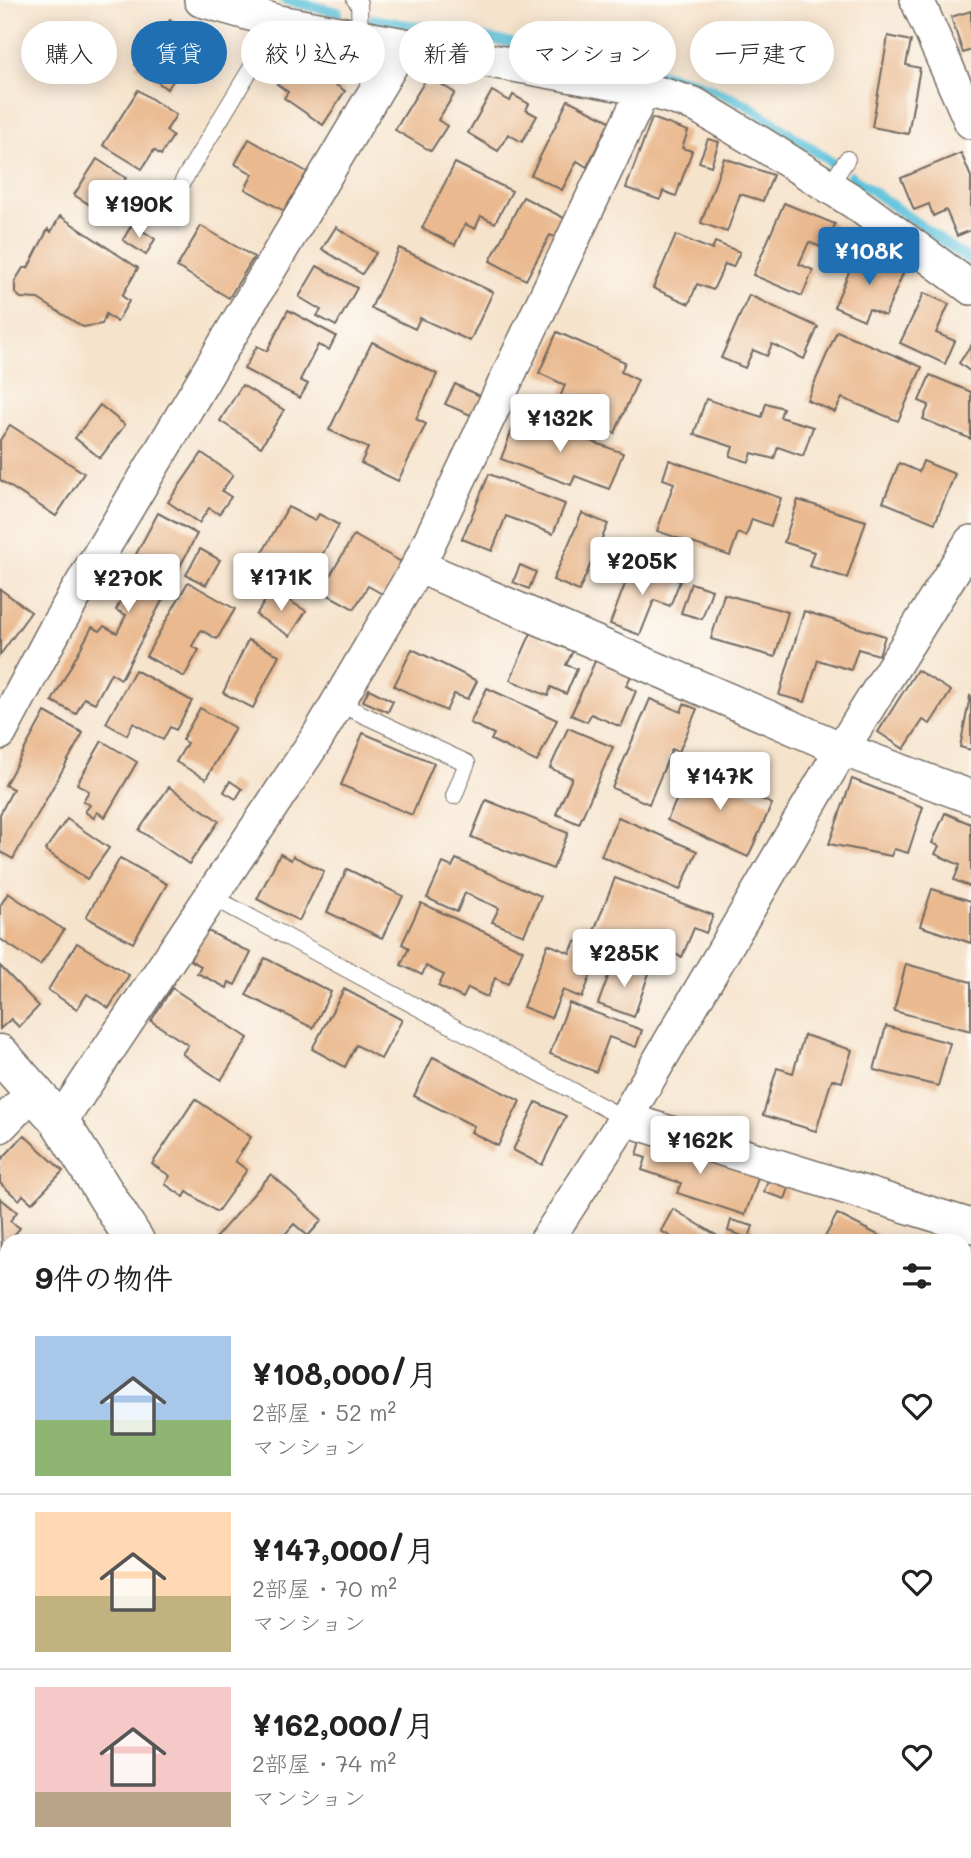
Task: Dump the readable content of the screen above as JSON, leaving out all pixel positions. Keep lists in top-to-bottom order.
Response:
{
  "page": {
    "chip": [
      "購入",
      "賃貸",
      "絞り込み",
      "新着",
      "マンション",
      "一戸建て"
    ],
    "price": [
      "¥190K",
      "¥108K",
      "¥132K",
      "¥205K",
      "¥171K",
      "¥270K",
      "¥147K",
      "¥285K",
      "¥162K"
    ],
    "heading": "9件の物件",
    "list": [
      {
        "name": "¥108,000/月",
        "note": "2部屋 · 52 m² · マンション"
      },
      {
        "name": "¥147,000/月",
        "note": "2部屋 · 70 m² · マンション"
      },
      {
        "name": "¥162,000/月",
        "note": "2部屋 · 74 m² · マンション"
      }
    ]
  }
}
